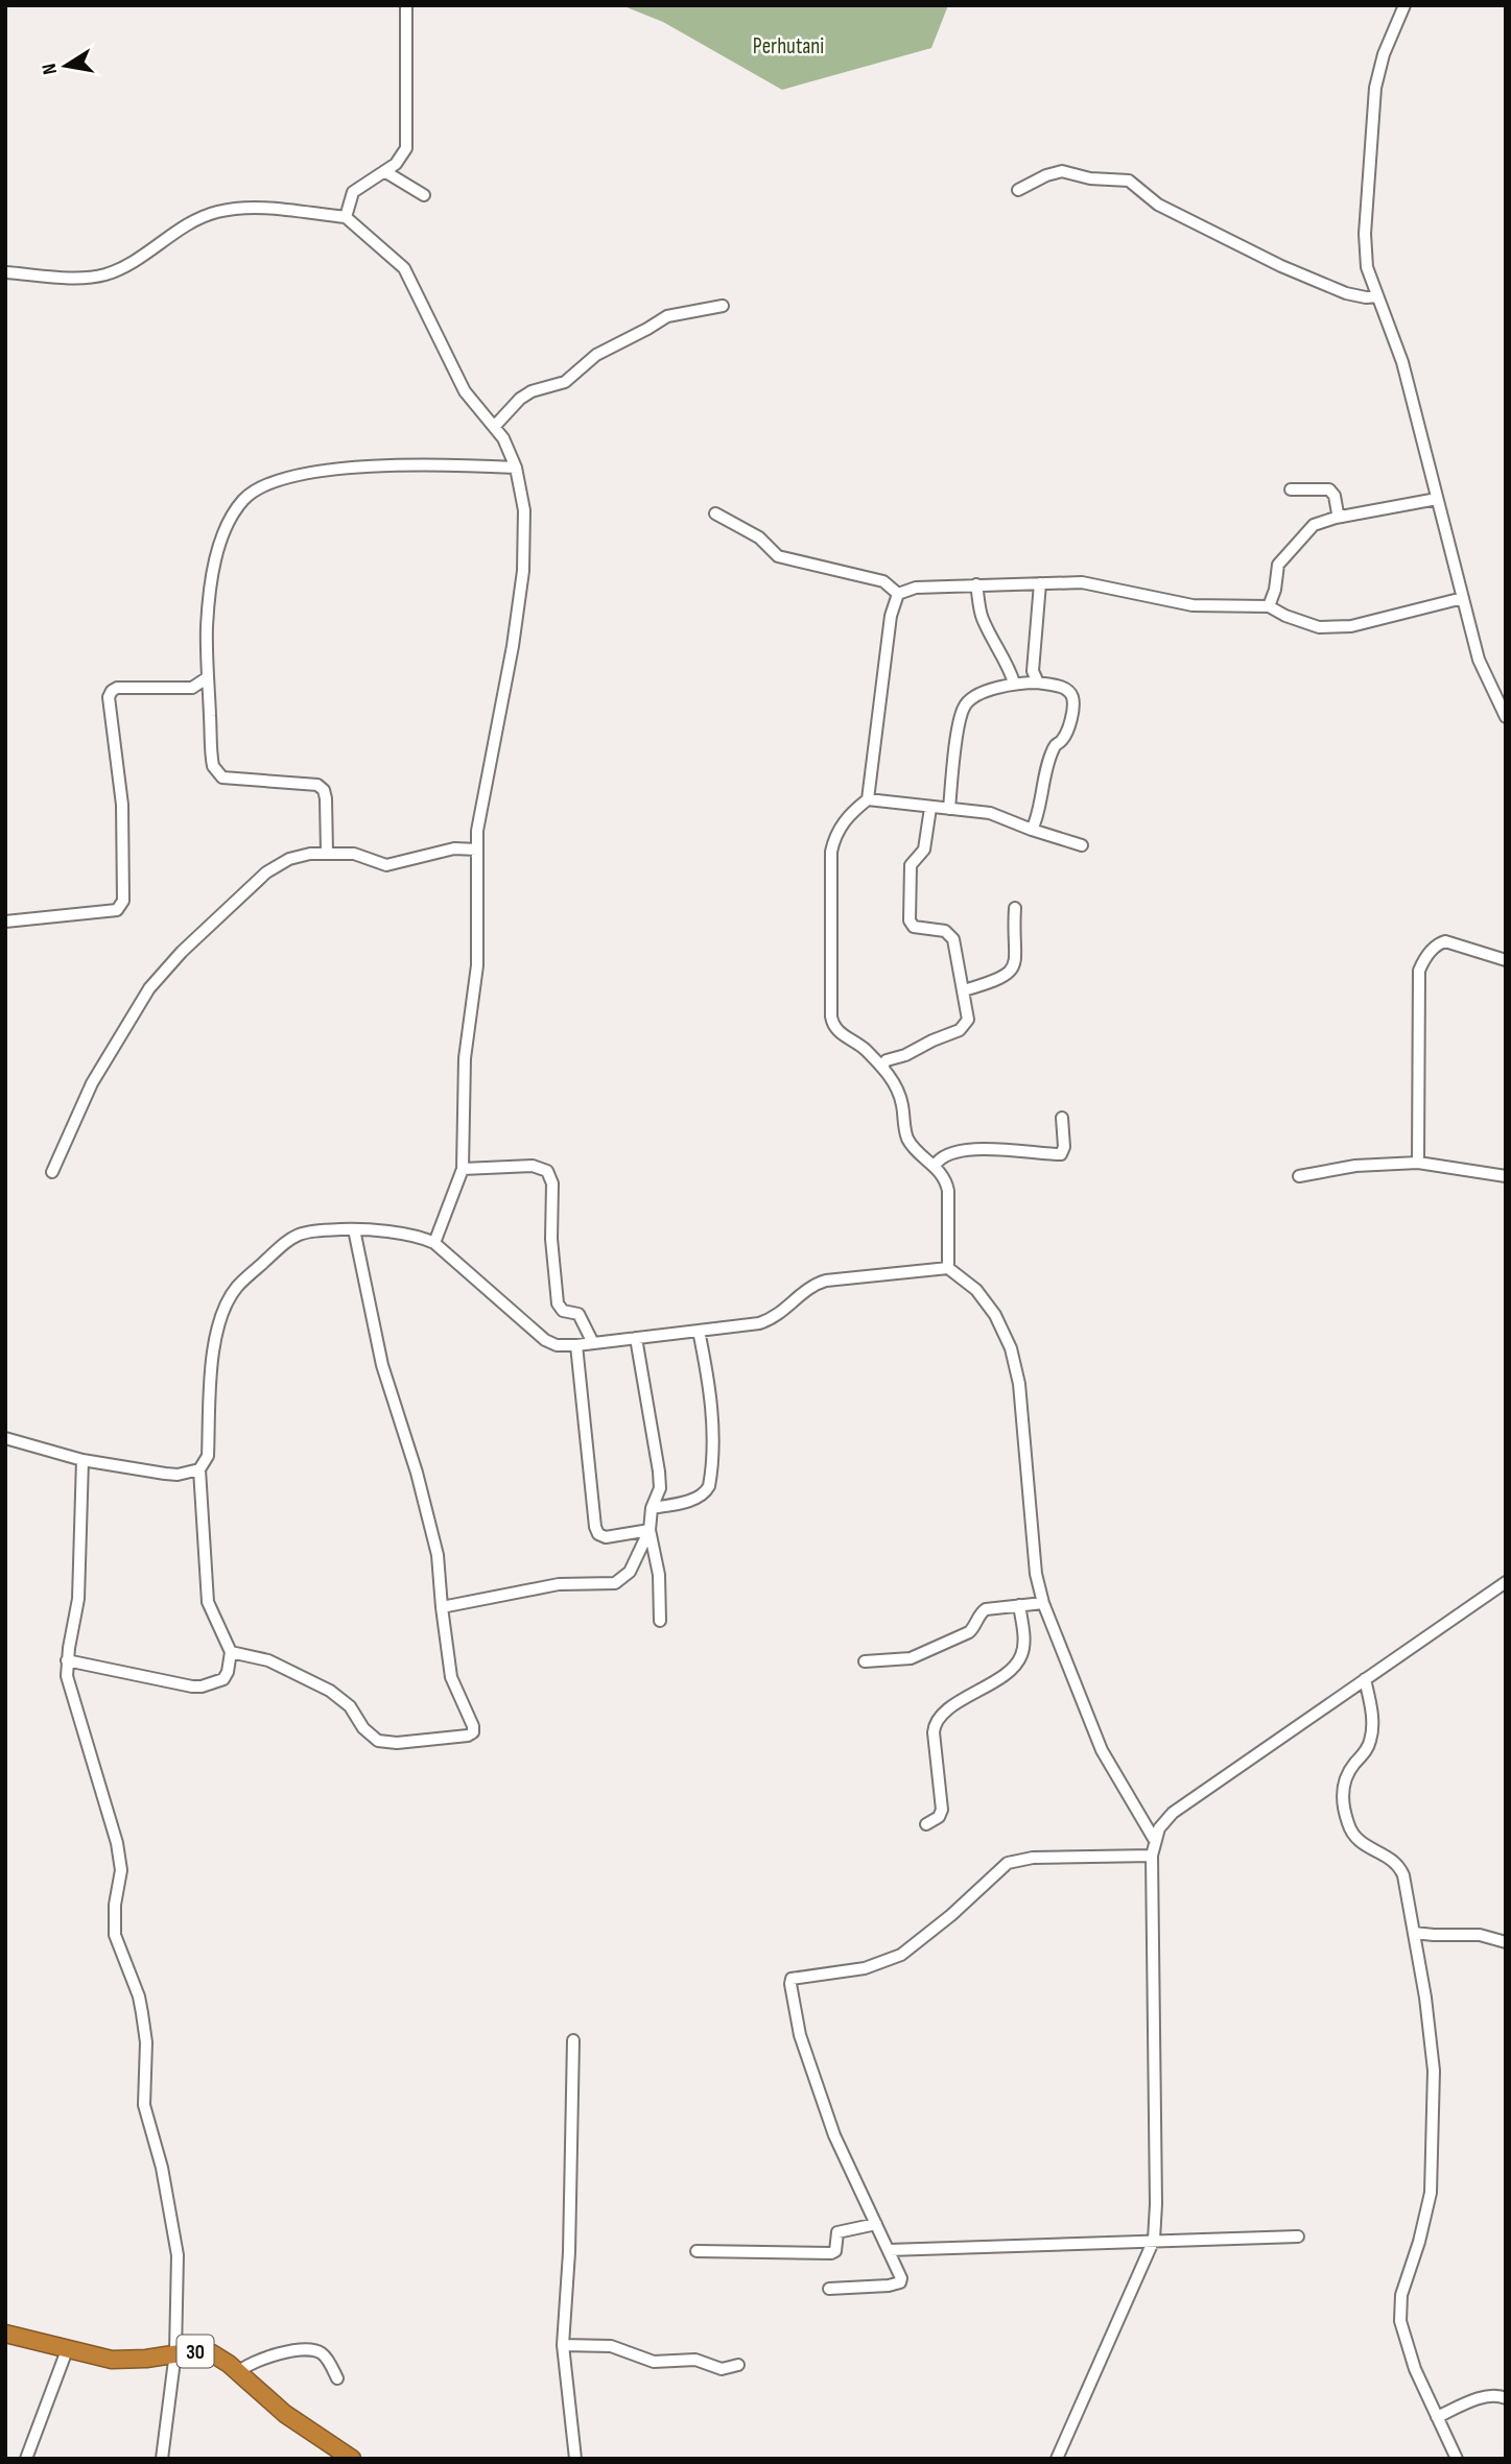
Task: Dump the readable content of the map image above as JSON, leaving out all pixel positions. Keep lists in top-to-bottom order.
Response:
{
  "streets": {
    "highway": ["30"]
  },
  "parks": ["Perhutani"],
  "north": "left"
}
